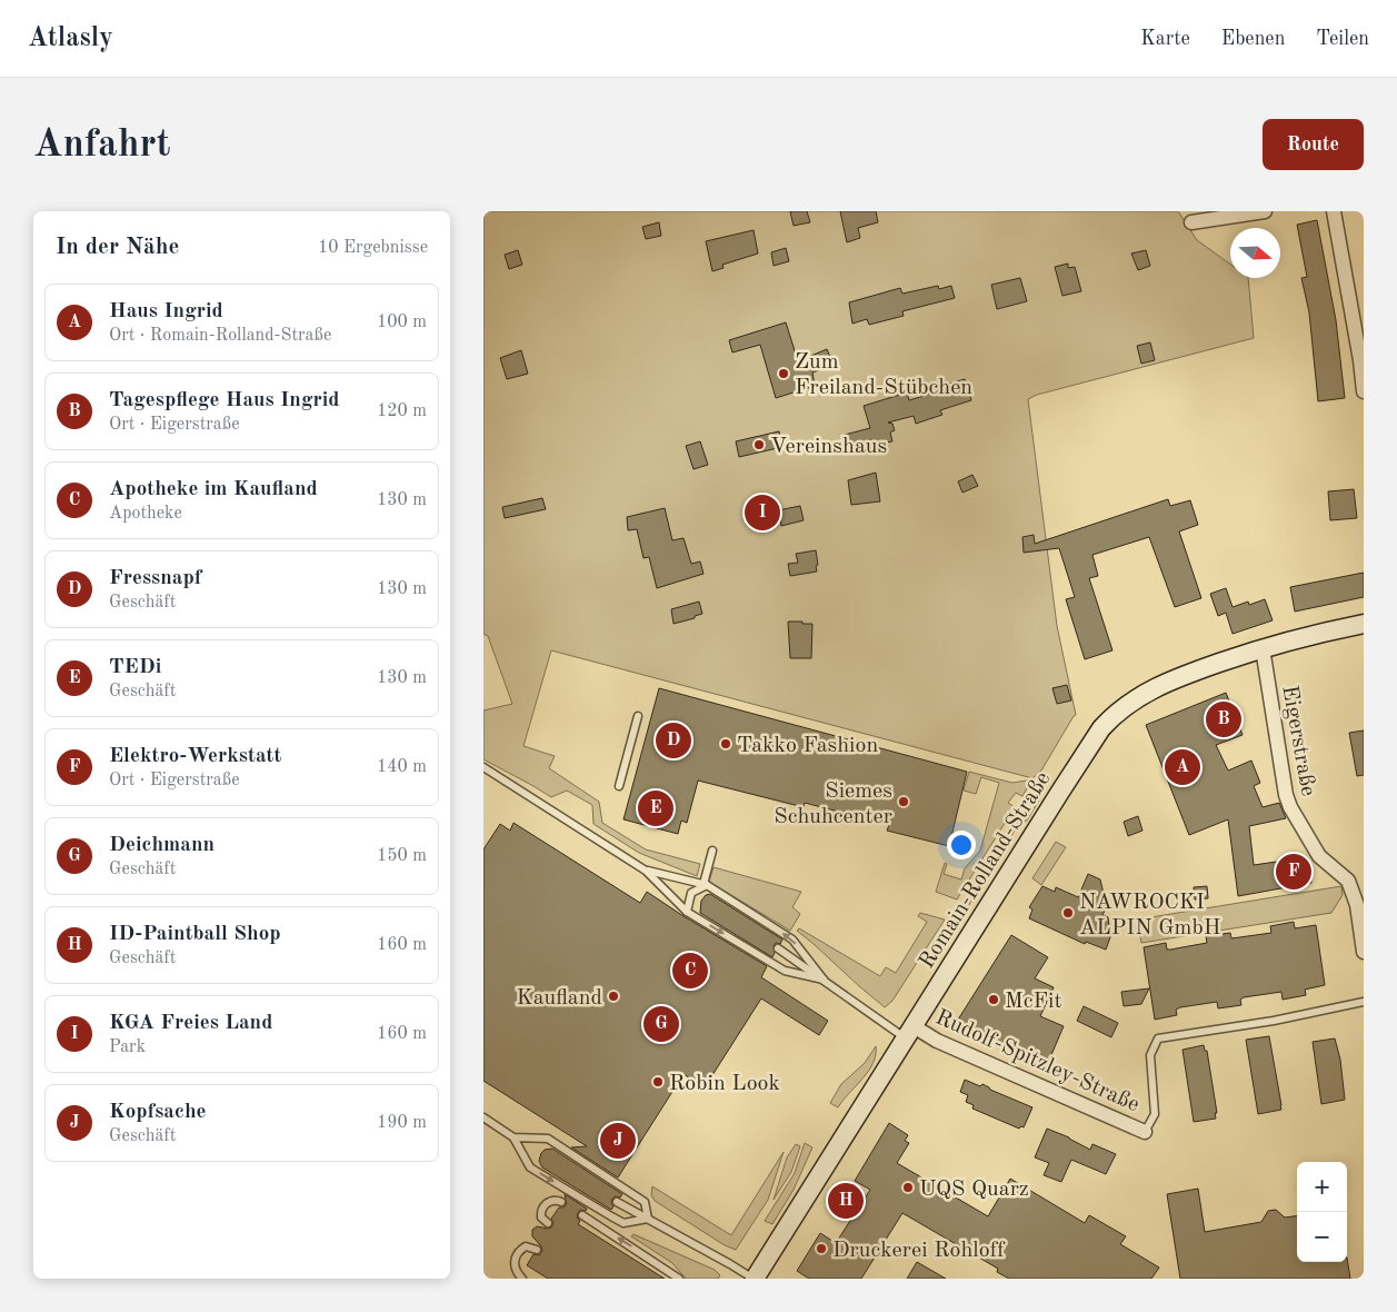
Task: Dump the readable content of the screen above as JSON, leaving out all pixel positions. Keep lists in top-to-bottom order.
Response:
{
  "streets": {
    "main road": ["Romain-Rolland-Straße"],
    "street": ["Eigerstraße", "Rudolf-Spitzley-Straße"]
  },
  "crossings": [
    ["Eigerstraße", "Romain-Rolland-Straße"],
    ["Romain-Rolland-Straße", "Rudolf-Spitzley-Straße"]
  ],
  "places": [
    "Zum Freiland-Stübchen",
    "Vereinshaus",
    "Takko Fashion",
    "Siemes Schuhcenter",
    "NAWROCKI ALPIN GmbH",
    "Kaufland",
    "McFit",
    "Robin Look",
    "UQS Quarz",
    "Druckerei Rohloff"
  ],
  "north": "right",
  "page": {
    "header": "Atlasly",
    "nav": ["Karte", "Ebenen", "Teilen"],
    "buttons": "Route",
    "title": "Anfahrt",
    "heading": ["In der Nähe", "10 Ergebnisse"],
    "list": [
      {
        "mark": "A",
        "name": "Haus Ingrid",
        "note": "Ort · Romain-Rolland-Straße",
        "value": "100 m"
      },
      {
        "mark": "B",
        "name": "Tagespflege Haus Ingrid",
        "note": "Ort · Eigerstraße",
        "value": "120 m"
      },
      {
        "mark": "C",
        "name": "Apotheke im Kaufland",
        "note": "Apotheke",
        "value": "130 m"
      },
      {
        "mark": "D",
        "name": "Fressnapf",
        "note": "Geschäft",
        "value": "130 m"
      },
      {
        "mark": "E",
        "name": "TEDi",
        "note": "Geschäft",
        "value": "130 m"
      },
      {
        "mark": "F",
        "name": "Elektro-Werkstatt",
        "note": "Ort · Eigerstraße",
        "value": "140 m"
      },
      {
        "mark": "G",
        "name": "Deichmann",
        "note": "Geschäft",
        "value": "150 m"
      },
      {
        "mark": "H",
        "name": "ID-Paintball Shop",
        "note": "Geschäft",
        "value": "160 m"
      },
      {
        "mark": "I",
        "name": "KGA Freies Land",
        "note": "Park",
        "value": "160 m"
      },
      {
        "mark": "J",
        "name": "Kopfsache",
        "note": "Geschäft",
        "value": "190 m"
      }
    ],
    "pins": [
      "I",
      "B",
      "D",
      "A",
      "E",
      "F",
      "C",
      "G",
      "J",
      "H"
    ],
    "map_buttons": ["+", "−"]
  }
}
